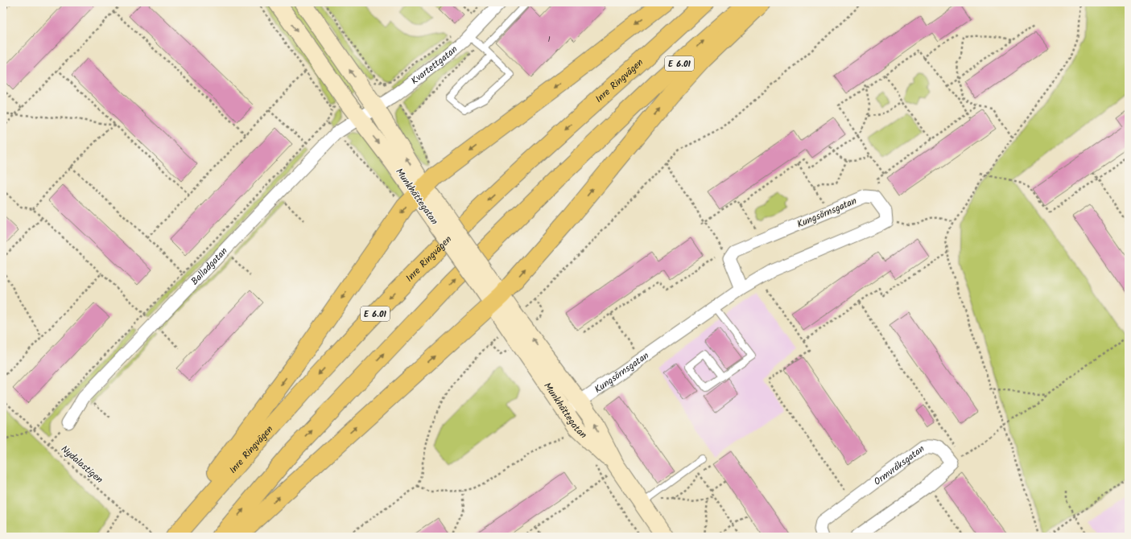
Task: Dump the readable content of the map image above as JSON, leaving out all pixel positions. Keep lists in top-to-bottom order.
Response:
{
  "streets": {
    "highway": ["E 6.01", "Inre Ringvägen"],
    "main road": ["Munkhättegatan"],
    "street": [
      "Kvartettgatan",
      "Kungsörnsgatan",
      "Balladgatan",
      "Ormvråksgatan"
    ],
    "path": ["Nydalastigen"]
  },
  "crossings": [
    ["Kvartettgatan", "Munkhättegatan"],
    ["Kvartettgatan", "Balladgatan"],
    ["Munkhättegatan", "Kungsörnsgatan"],
    ["Munkhättegatan", "Balladgatan"]
  ],
  "house_numbers": ["1"]
}
